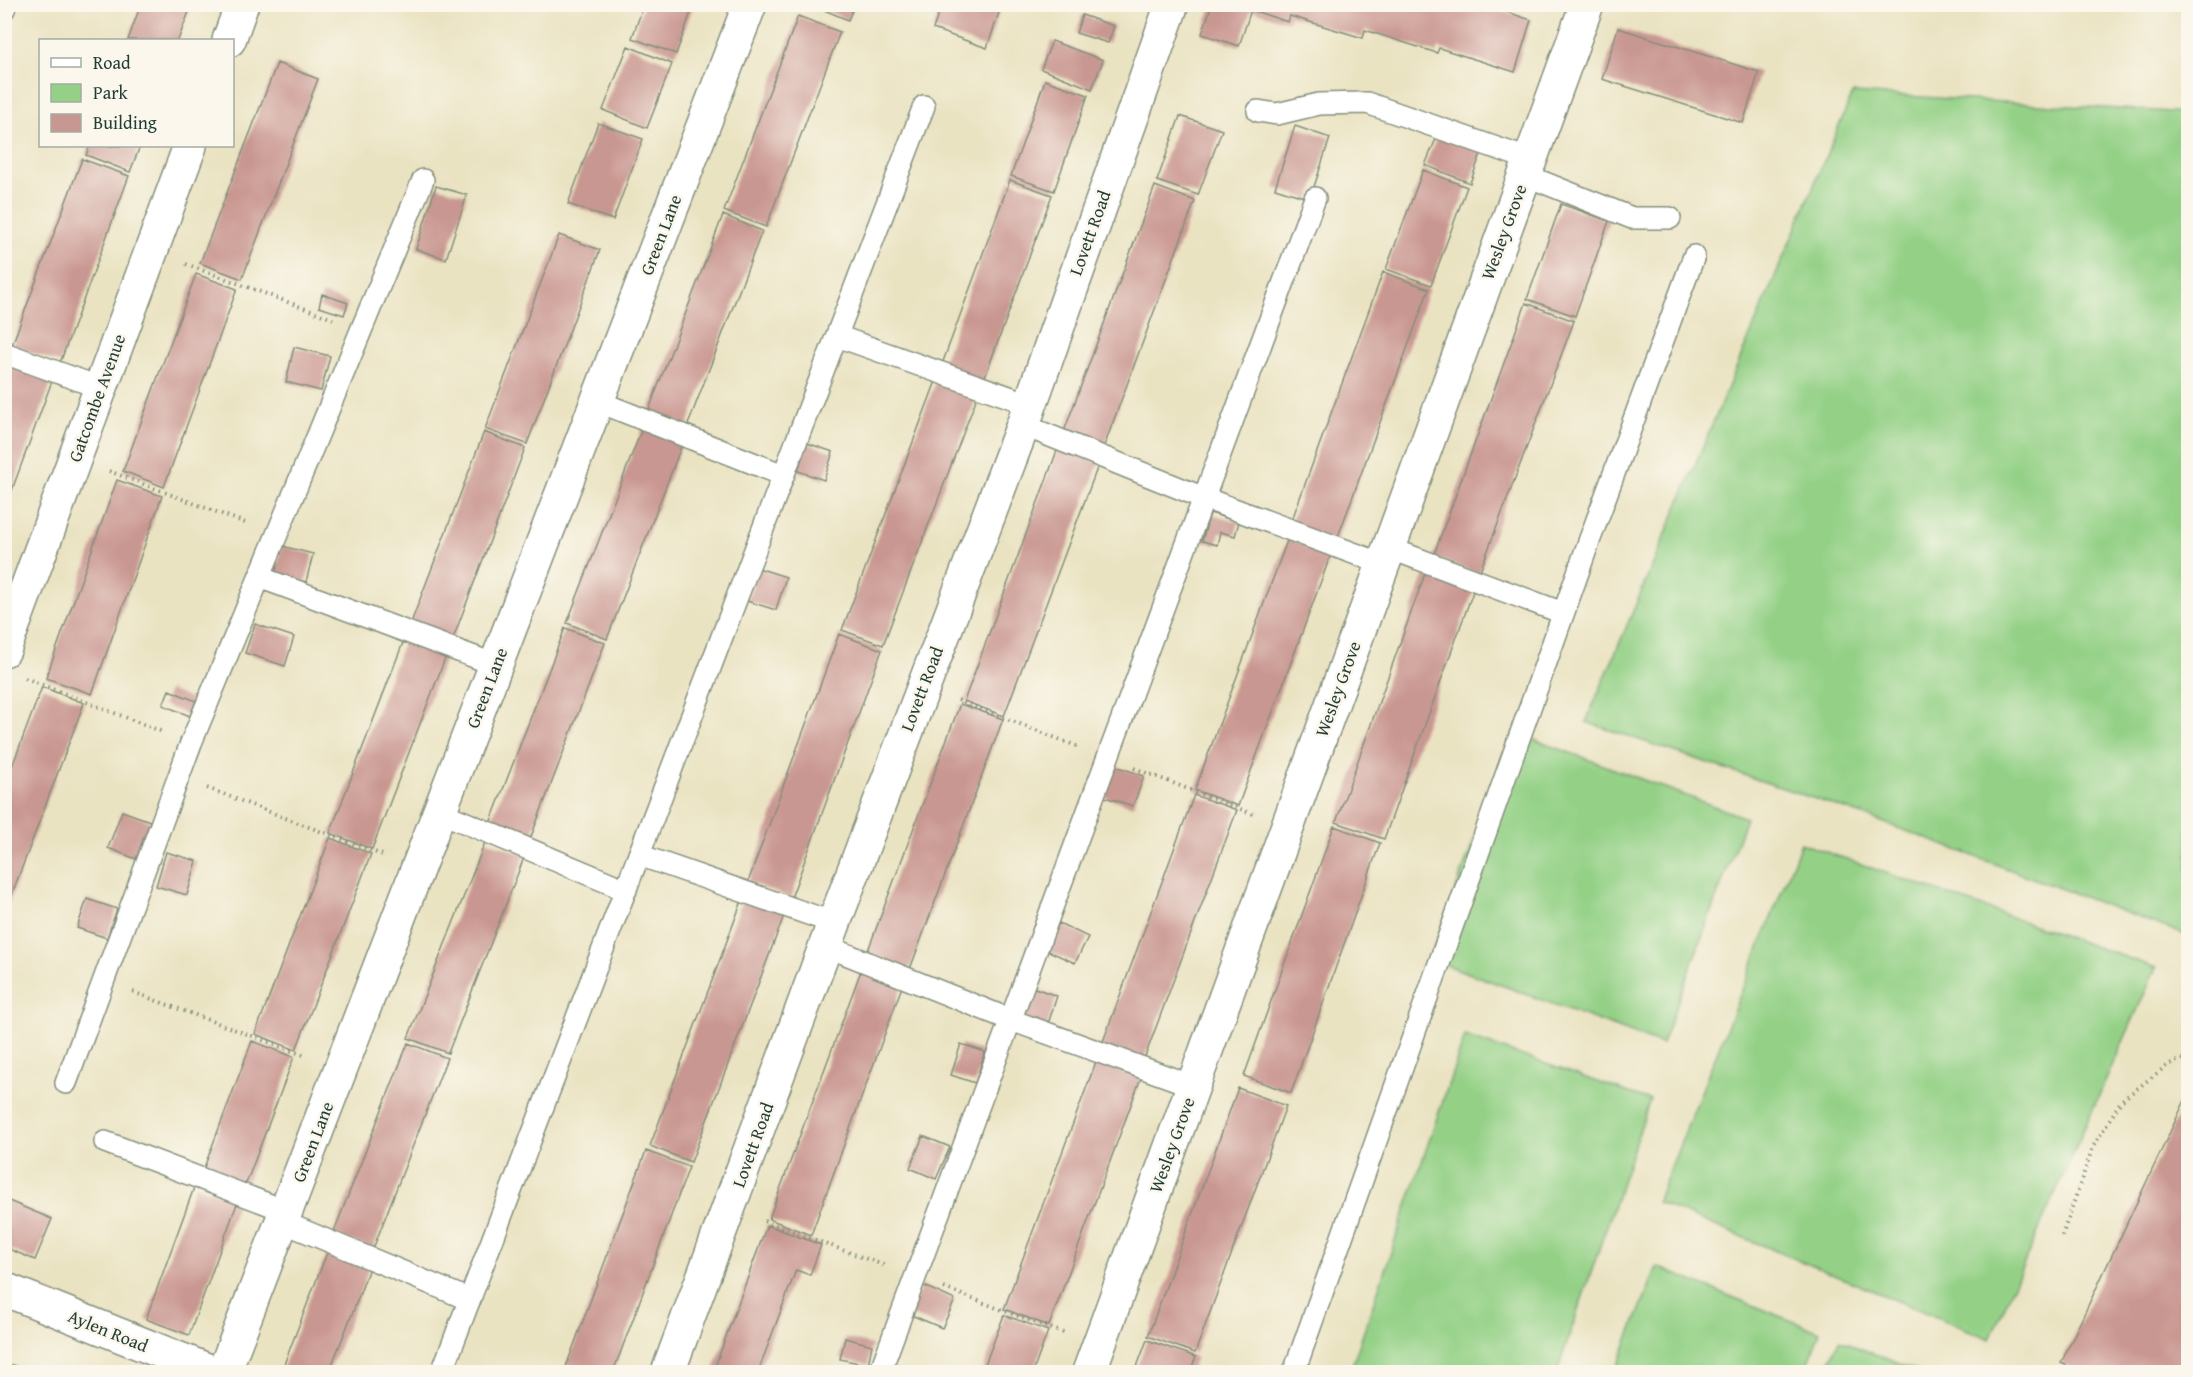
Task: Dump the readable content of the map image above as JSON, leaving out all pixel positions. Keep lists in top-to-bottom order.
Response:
{
  "streets": {
    "street": [
      "Wesley Grove",
      "Lovett Road",
      "Green Lane",
      "Gatcombe Avenue",
      "Aylen Road"
    ]
  },
  "legend": ["Road", "Park", "Building"]
}
